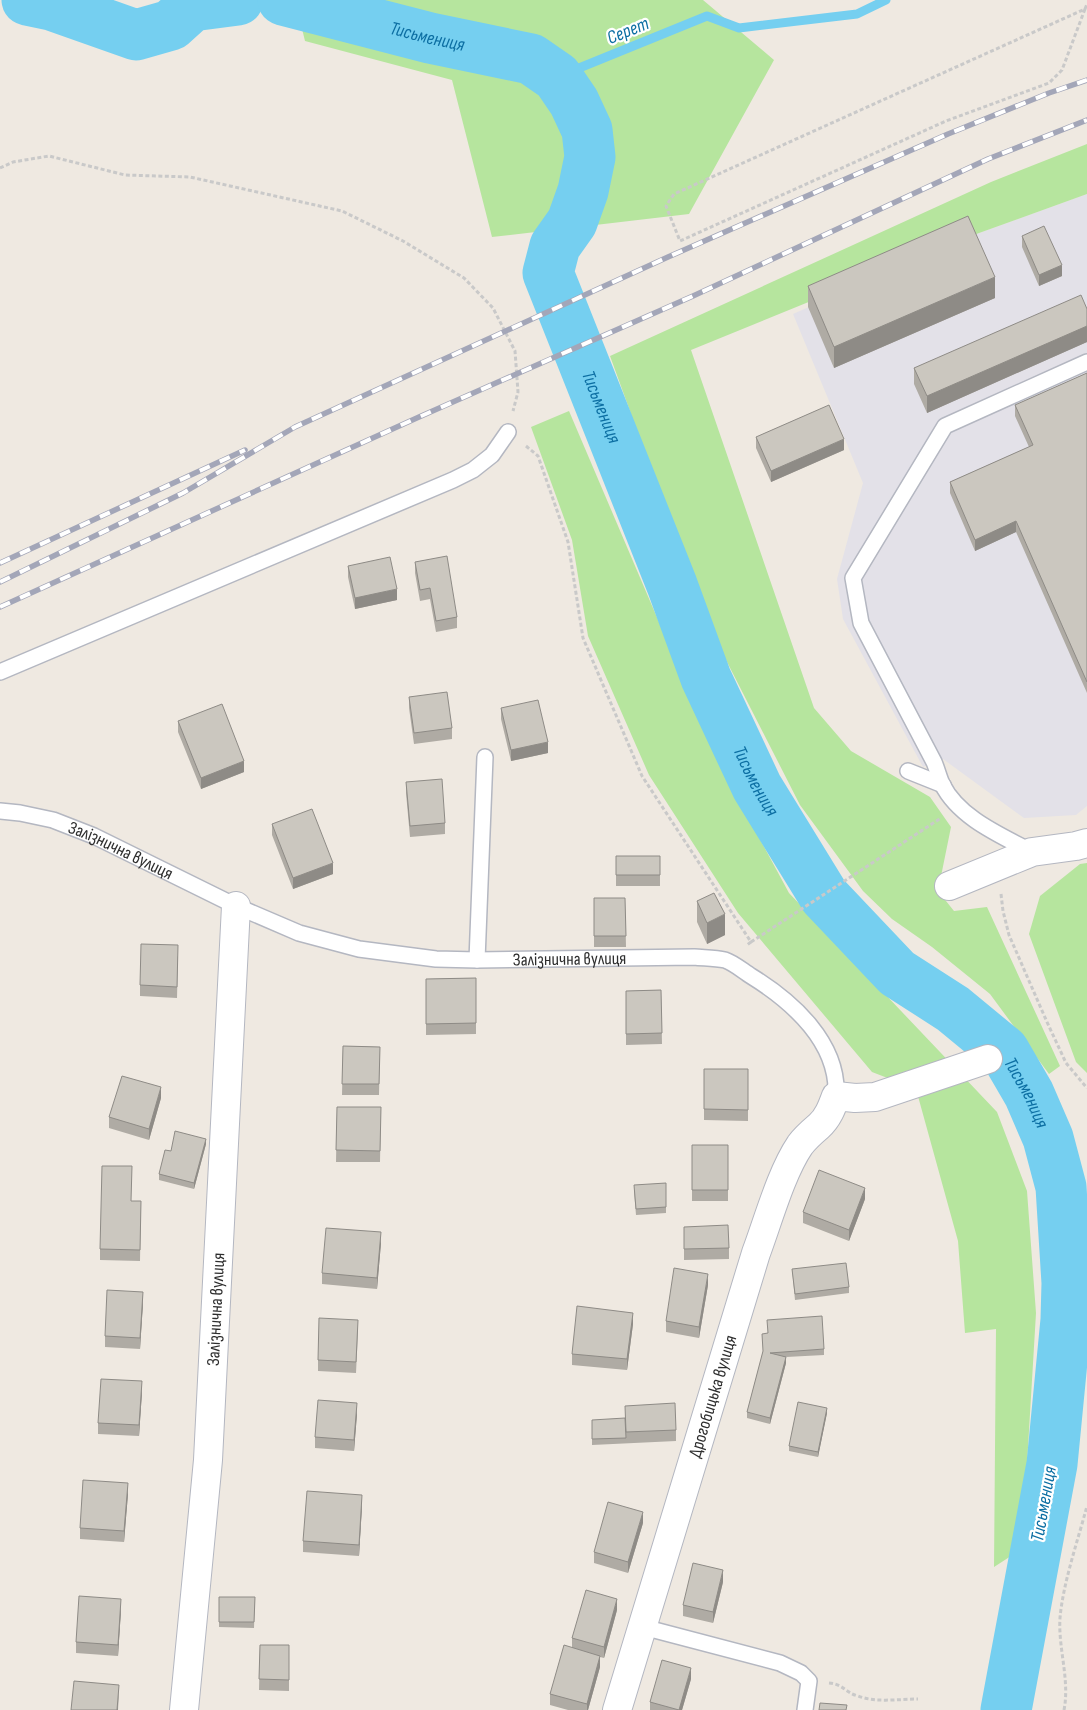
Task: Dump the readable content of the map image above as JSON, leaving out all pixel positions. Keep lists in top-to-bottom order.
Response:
{
  "streets": {
    "street": ["Залізнична вулиця", "Дрогобицька вулиця"]
  },
  "crossings": [
    ["Залізнична вулиця", "Дрогобицька вулиця"]
  ],
  "water": ["Серет", "Тисьмениця"]
}
